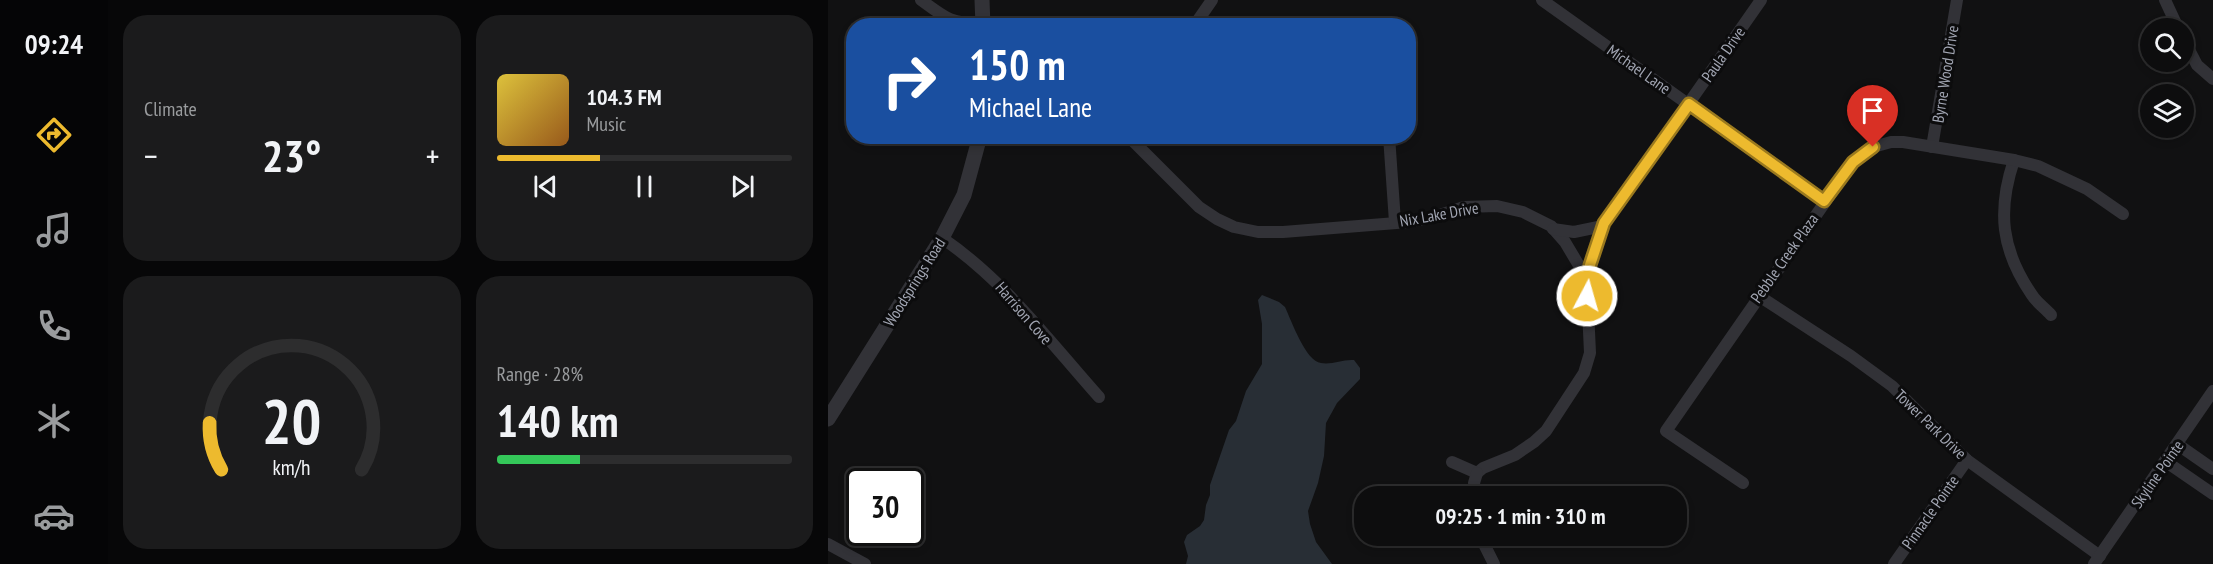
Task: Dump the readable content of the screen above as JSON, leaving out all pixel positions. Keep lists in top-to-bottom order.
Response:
{
  "streets": {
    "street": [
      "Paula Drive",
      "Michael Lane",
      "Byrne Wood Drive",
      "Nix Lake Drive",
      "Pebble Creek Plaza",
      "Woodsprings Road",
      "Harrison Cove",
      "Tower Park Drive",
      "Skyline Pointe",
      "Pinnacle Pointe"
    ]
  },
  "crossings": [
    ["Paula Drive", "Michael Lane"],
    ["Paula Drive", "Nix Lake Drive"],
    ["Michael Lane", "Pebble Creek Plaza"],
    ["Byrne Wood Drive", "Pebble Creek Plaza"],
    ["Pebble Creek Plaza", "Tower Park Drive"],
    ["Woodsprings Road", "Harrison Cove"],
    ["Tower Park Drive", "Skyline Pointe"],
    ["Tower Park Drive", "Pinnacle Pointe"]
  ],
  "page": {
    "tabs": "09:24",
    "tile": [
      "Climate",
      ["Range · 28%", "140 km"]
    ],
    "turn": ["150 m", "Michael Lane"],
    "song": ["104.3 FM", "Music"],
    "heat": ["−", "23°", "+"],
    "limit": "30",
    "trip": "09:25 · 1 min · 310 m",
    "gauge": ["20", "km/h"]
  }
}
